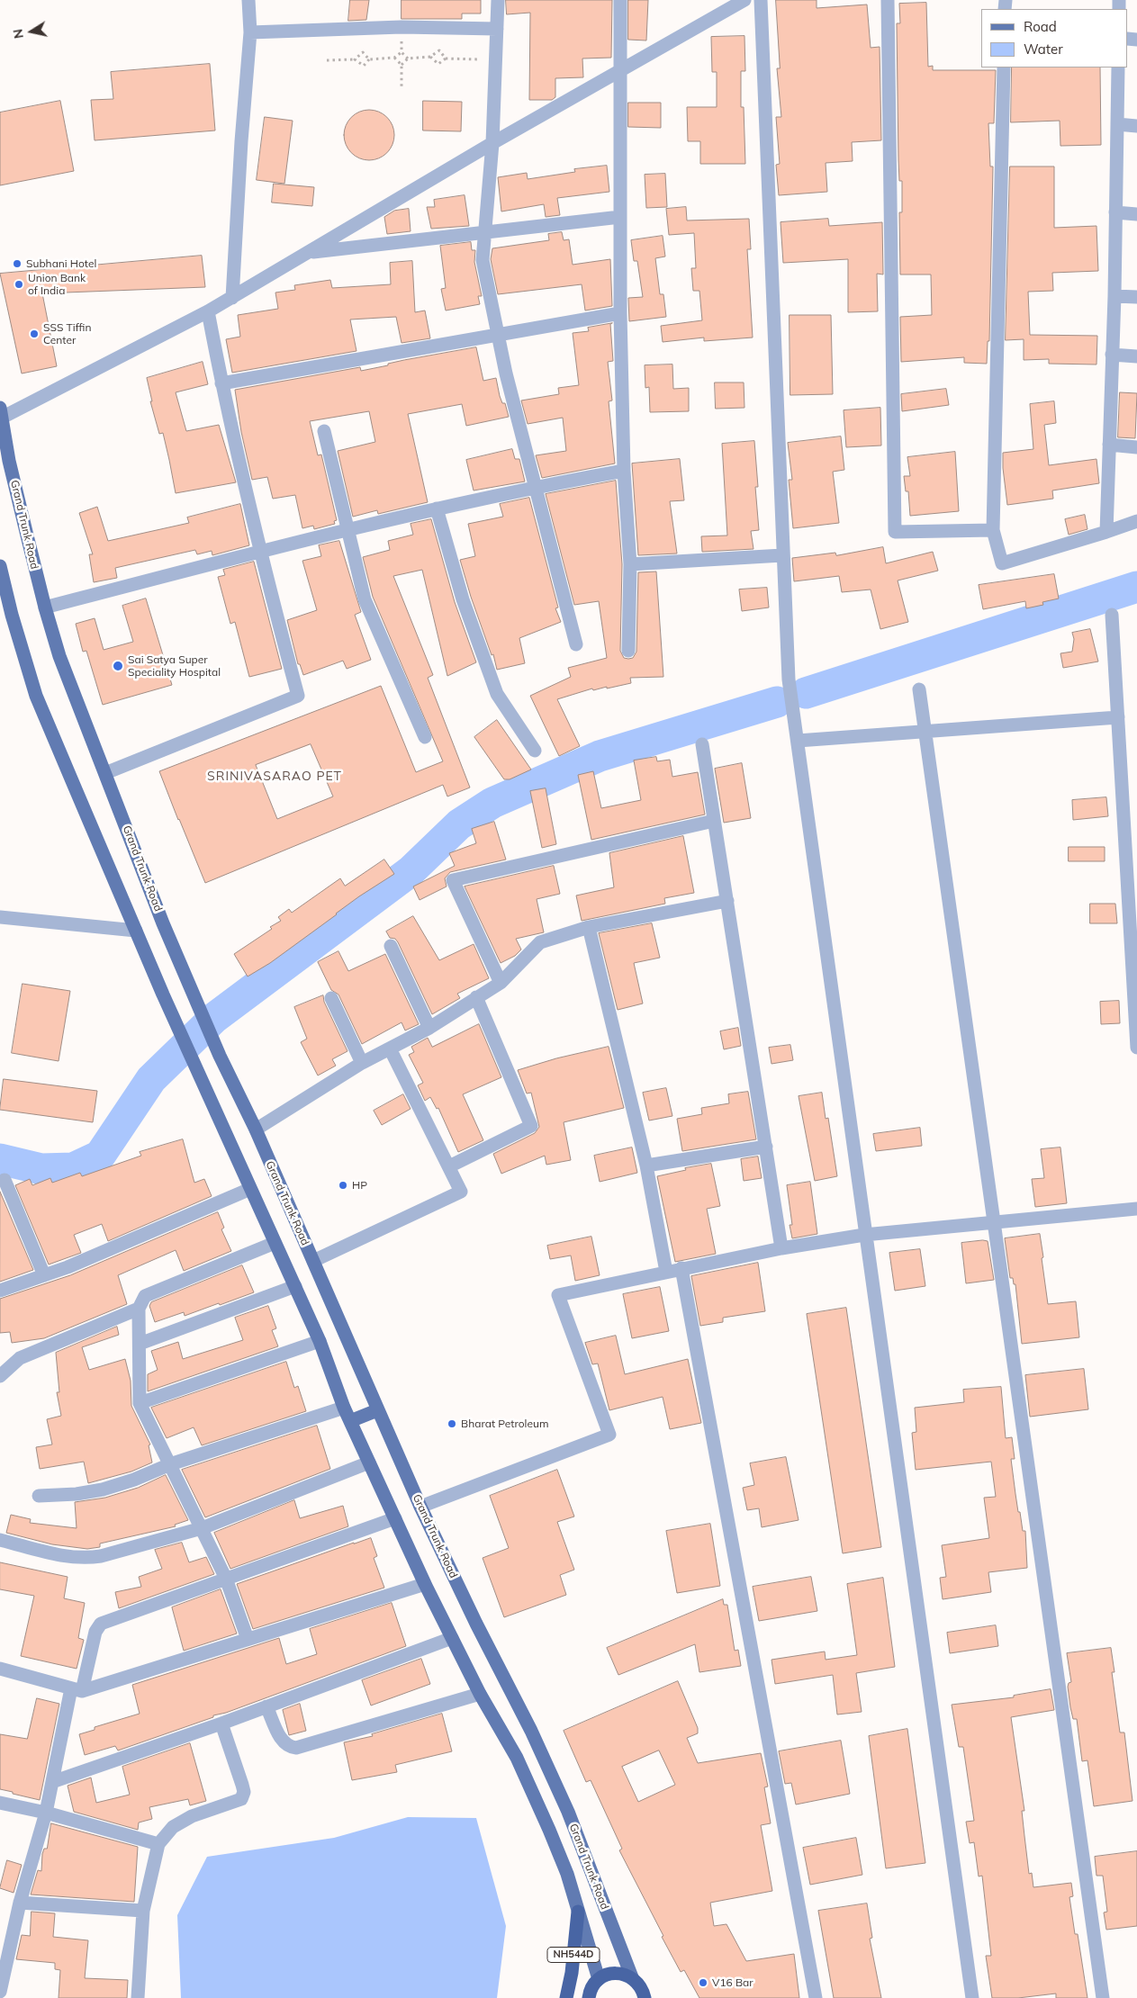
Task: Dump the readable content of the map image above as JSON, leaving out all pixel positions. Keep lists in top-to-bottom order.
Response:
{
  "streets": {
    "highway": ["NH544D"],
    "main road": ["Grand Trunk Road"]
  },
  "crossings": [
    ["Grand Trunk Road", "NH544D"]
  ],
  "districts": ["SRINIVASARAO PET"],
  "places": [
    "Subhani Hotel",
    "Union Bank of India",
    "SSS Tiffin Center",
    "Sai Satya Super Speciality Hospital",
    "HP",
    "Bharat Petroleum",
    "V16 Bar"
  ],
  "legend": ["Road", "Water"],
  "north": "left"
}
